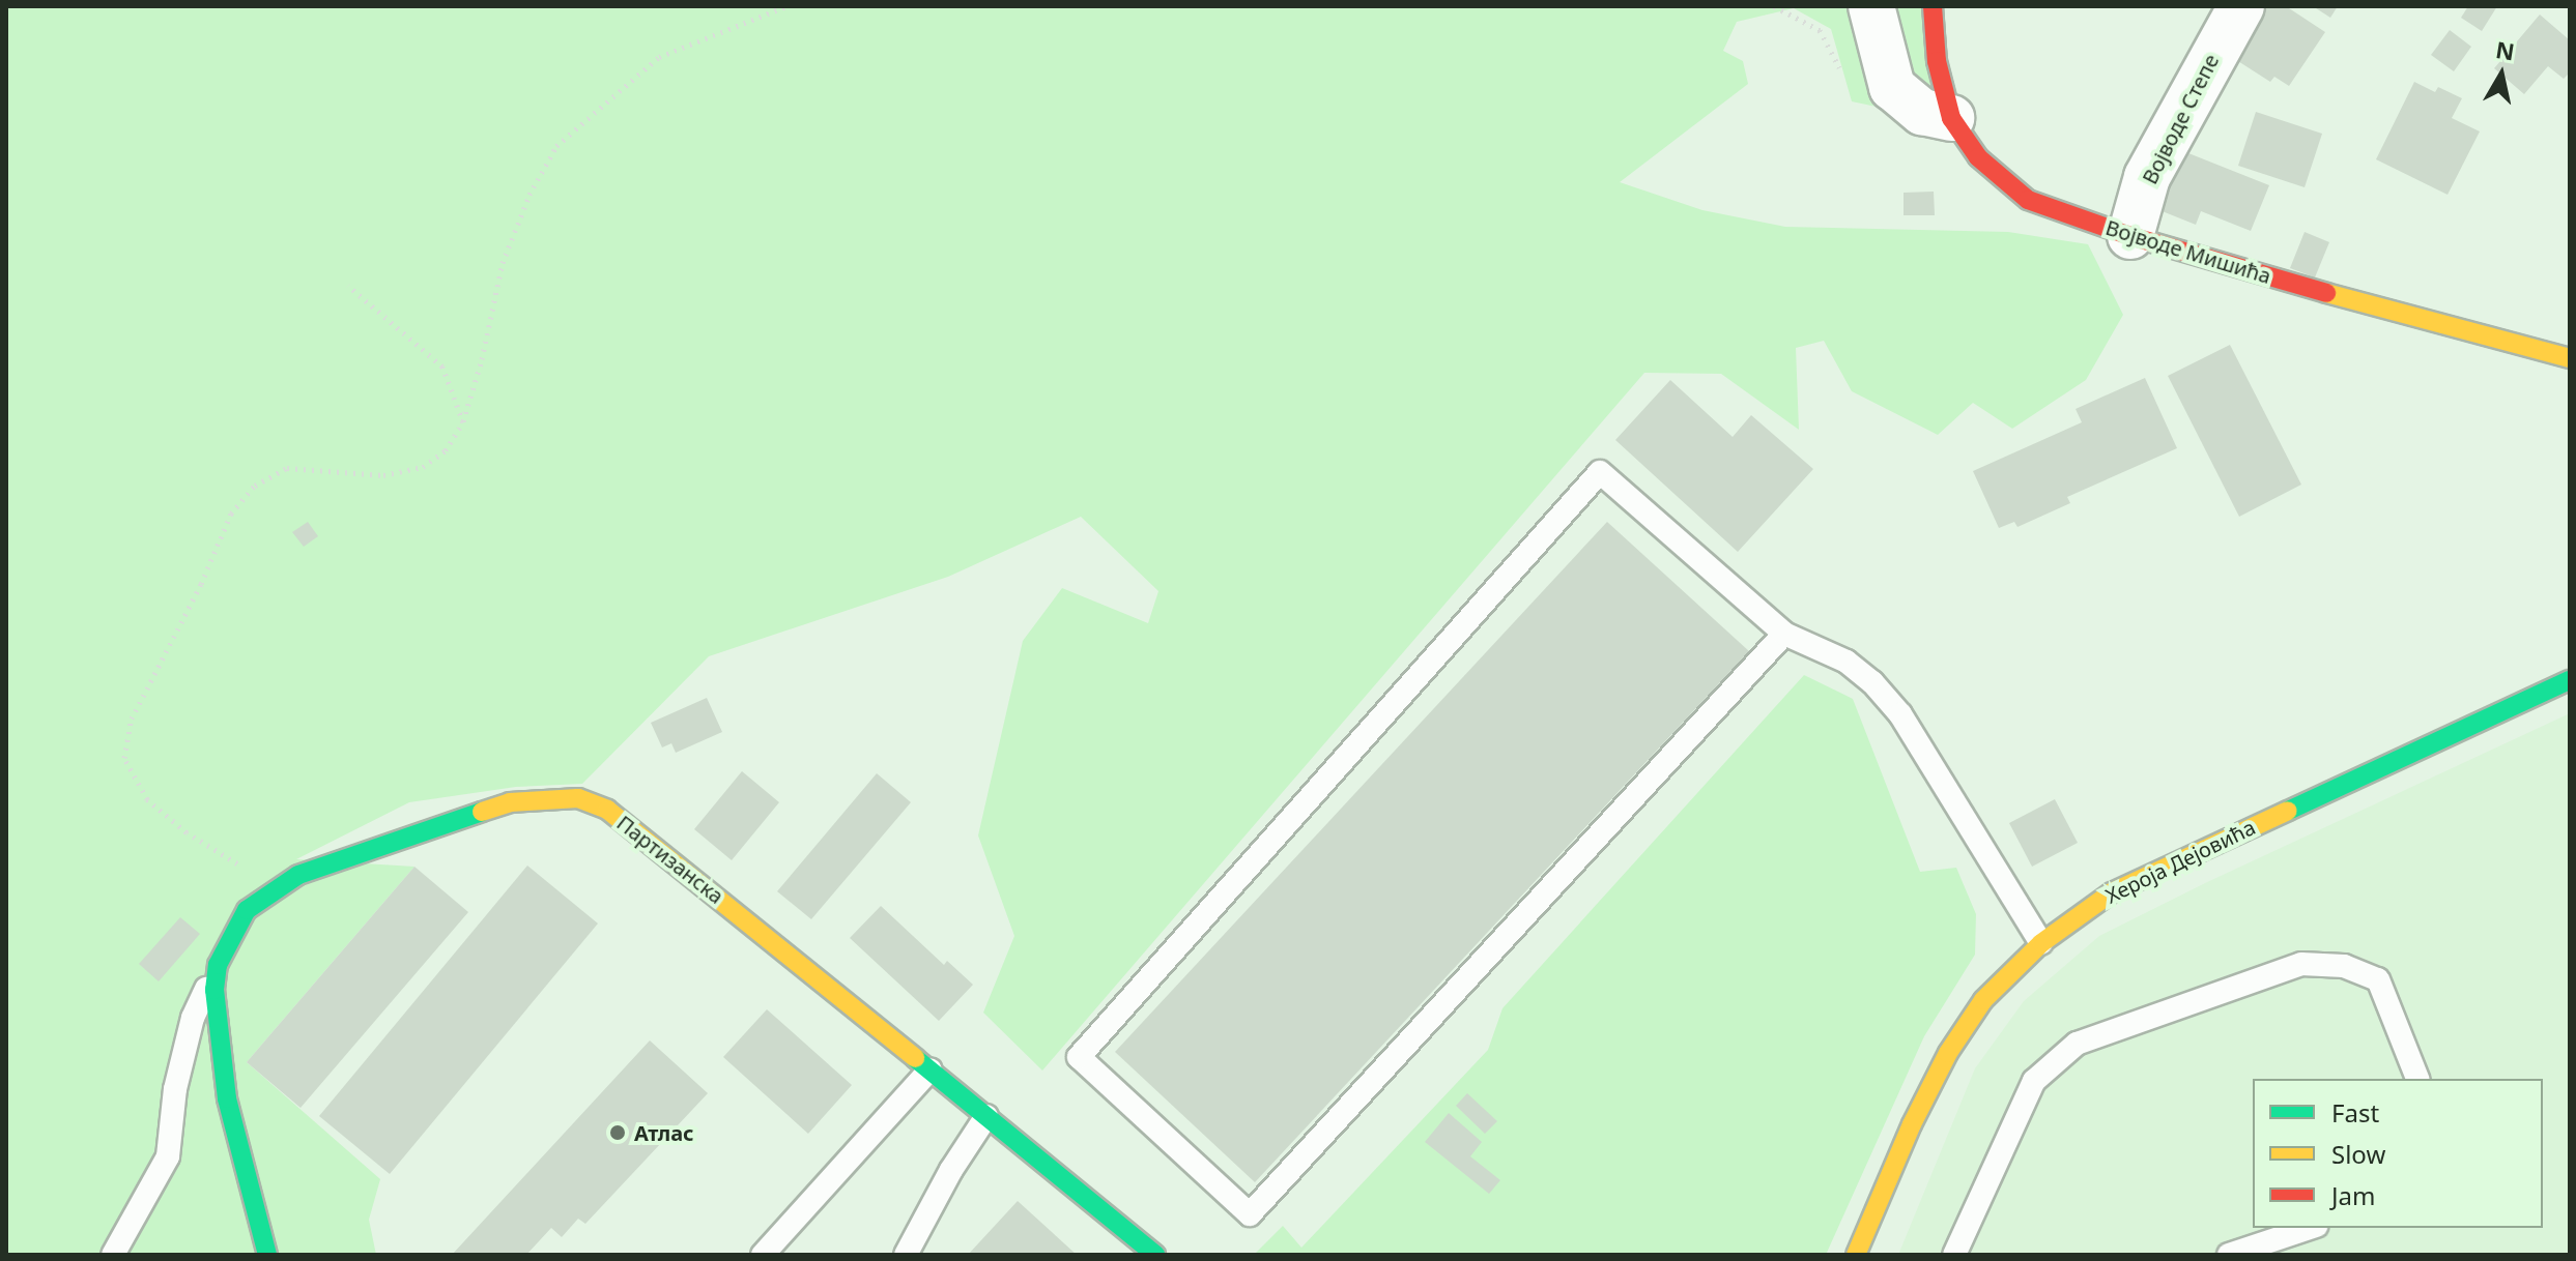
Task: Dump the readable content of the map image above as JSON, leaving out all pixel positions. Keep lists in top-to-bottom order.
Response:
{
  "streets": {
    "street": [
      "Војводе Степе",
      "Војводе Мишића",
      "Партизанска",
      "Хероја Дејовића"
    ]
  },
  "crossings": [
    ["Војводе Степе", "Војводе Мишића"]
  ],
  "places": ["Атлас"],
  "legend": ["Fast", "Slow", "Jam"],
  "north": "top"
}
